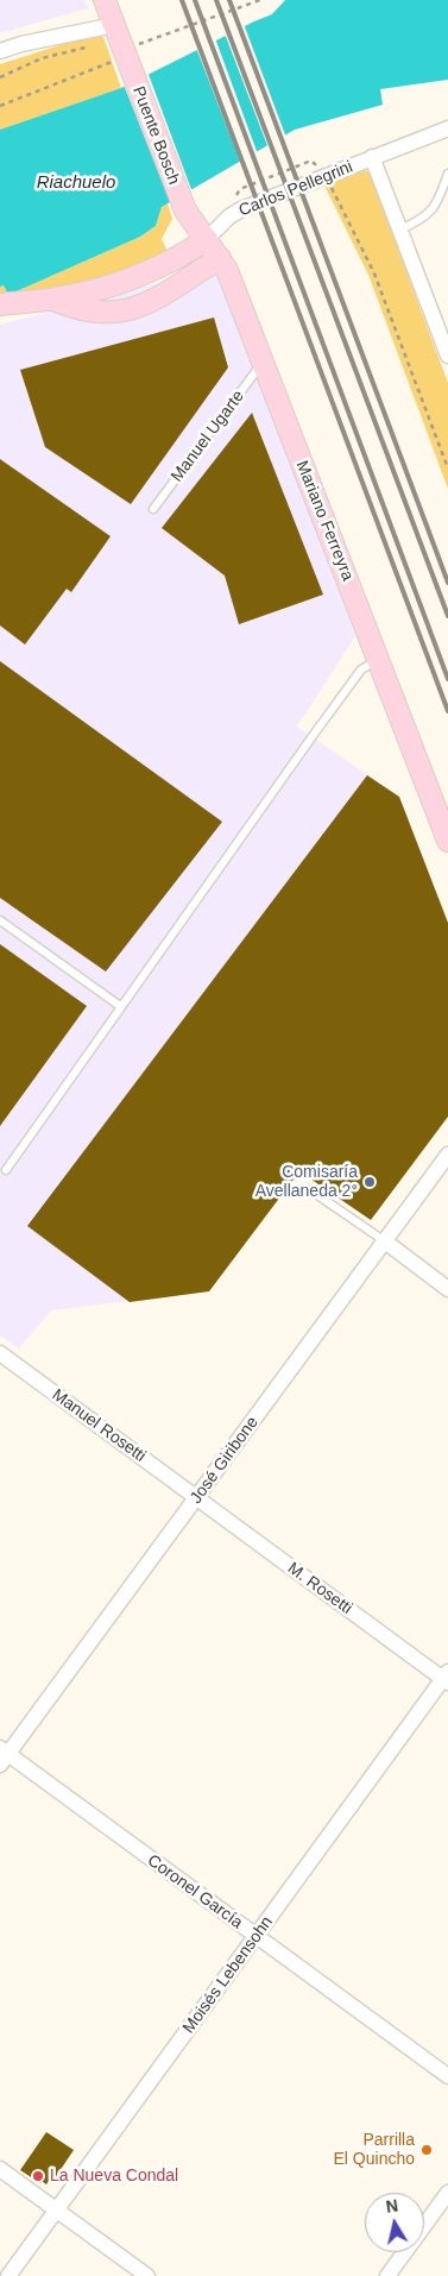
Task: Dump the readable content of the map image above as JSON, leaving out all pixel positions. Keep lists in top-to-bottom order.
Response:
{
  "streets": {
    "street": [
      "Puente Bosch",
      "Carlos Pellegrini",
      "Mariano Ferreyra",
      "Manuel Rosetti",
      "José Giribone",
      "M. Rosetti",
      "Coronel García",
      "Moisés Lebensohn"
    ],
    "lane": ["Manuel Ugarte"]
  },
  "crossings": [
    ["Puente Bosch", "Mariano Ferreyra"],
    ["Carlos Pellegrini", "Mariano Ferreyra"],
    ["Manuel Ugarte", "Mariano Ferreyra"],
    ["Manuel Rosetti", "José Giribone"],
    ["Manuel Rosetti", "M. Rosetti"],
    ["José Giribone", "M. Rosetti"],
    ["José Giribone", "Coronel García"],
    ["M. Rosetti", "Moisés Lebensohn"],
    ["Coronel García", "Moisés Lebensohn"]
  ],
  "water": ["Riachuelo"],
  "places": ["Comisaría Avellaneda 2°", "Parrilla El Quincho", "La Nueva Condal"],
  "north": "top"
}
